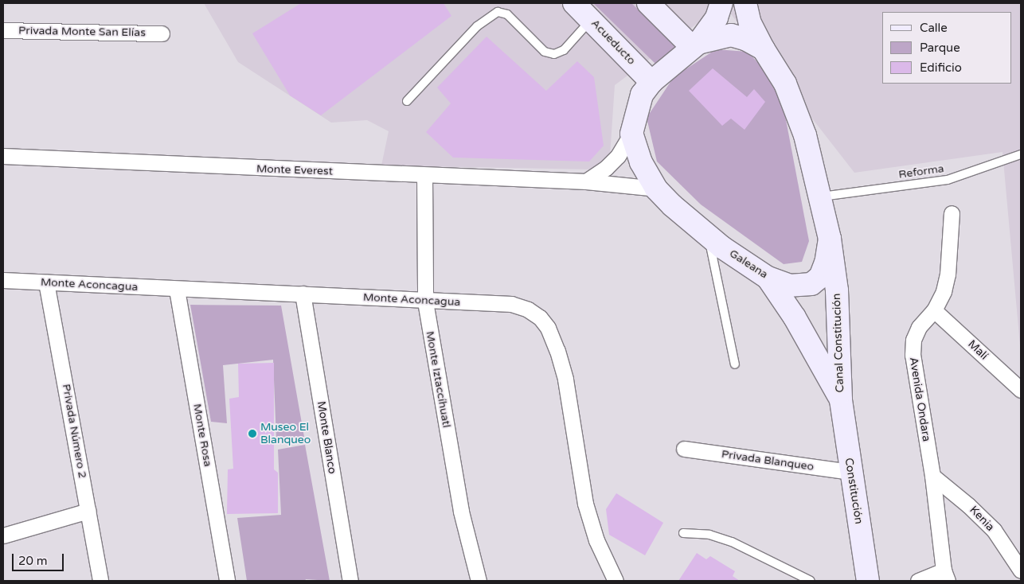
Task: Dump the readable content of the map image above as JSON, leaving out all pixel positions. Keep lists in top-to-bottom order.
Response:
{
  "streets": {
    "street": [
      "Privada Monte San Elías",
      "Acueducto",
      "Monte Everest",
      "Galeana",
      "Monte Aconcagua",
      "Canal Constitución",
      "Malí",
      "Monte Iztaccíhuatl",
      "Avenida Ondara",
      "Privada Número 2",
      "Monte Rosa",
      "Monte Blanco",
      "Privada Blanqueo",
      "Constitución",
      "Kenia"
    ],
    "lane": ["Reforma"]
  },
  "crossings": [
    ["Acueducto", "Galeana"],
    ["Monte Everest", "Galeana"],
    ["Monte Everest", "Monte Iztaccíhuatl"],
    ["Reforma", "Galeana"],
    ["Galeana", "Canal Constitución"],
    ["Monte Aconcagua", "Monte Iztaccíhuatl"],
    ["Monte Aconcagua", "Privada Número 2"],
    ["Monte Aconcagua", "Monte Rosa"],
    ["Monte Aconcagua", "Monte Blanco"],
    ["Canal Constitución", "Constitución"],
    ["Malí", "Avenida Ondara"],
    ["Avenida Ondara", "Kenia"],
    ["Privada Blanqueo", "Constitución"]
  ],
  "places": ["Museo El Blanqueo"],
  "legend": ["Calle", "Parque", "Edificio"],
  "scale_bar": "20 m"
}
